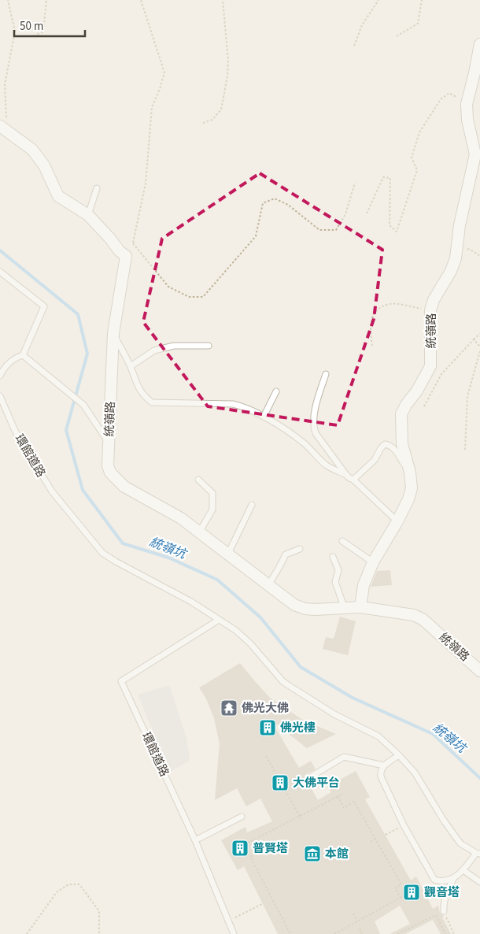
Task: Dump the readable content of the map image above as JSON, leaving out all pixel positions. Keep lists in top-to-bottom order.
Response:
{
  "streets": {
    "street": ["統嶺路"],
    "lane": ["環館道路"]
  },
  "water": ["統嶺坑"],
  "places": {
    "temple": ["佛光大佛"],
    "building": [
      "佛光樓",
      "大佛平台",
      "普賢塔",
      "觀音塔"
    ],
    "museum": ["本館"]
  },
  "scale_bar": "50 m"
}
